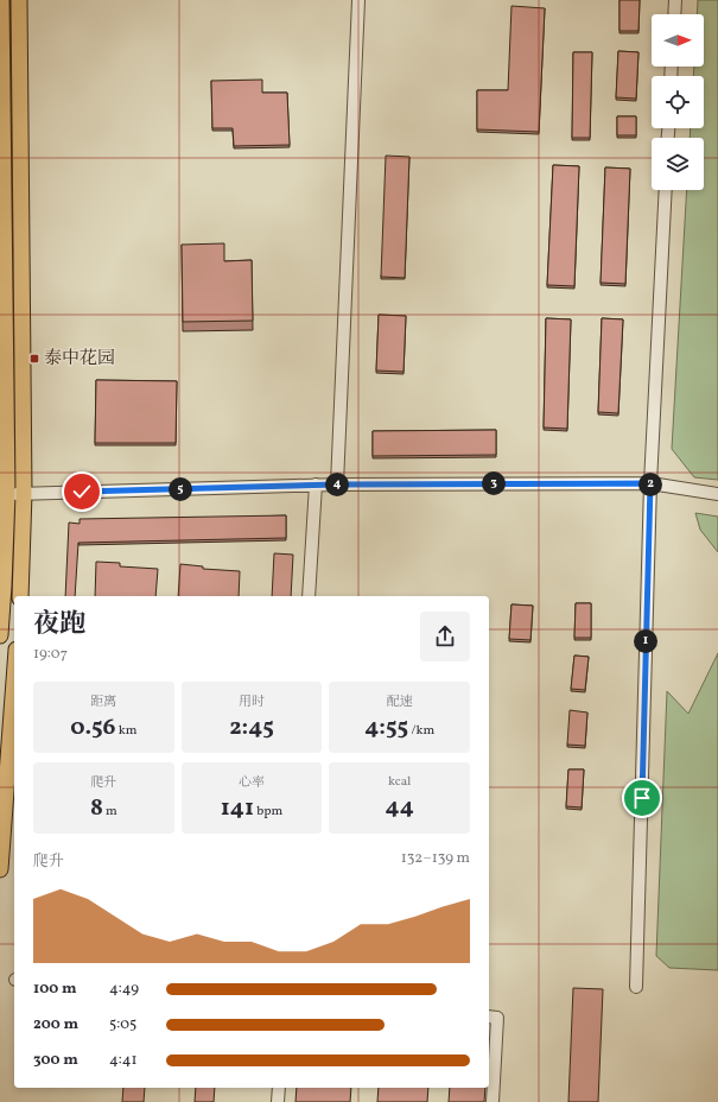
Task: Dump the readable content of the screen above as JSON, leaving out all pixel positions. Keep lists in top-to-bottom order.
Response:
{
  "places": {
    "transit": ["泰中花园"]
  },
  "north": "right",
  "page": {
    "pins": [
      "3",
      "2",
      "4",
      "5",
      "1"
    ],
    "heading": ["夜跑", "19:07"],
    "stats": [
      ["距离", "0.56 km"],
      ["用时", "2:45"],
      ["配速", "4:55 /km"],
      ["爬升", "8 m"],
      ["心率", "141 bpm"],
      ["kcal", "44"]
    ],
    "chart": ["爬升", "132–139 m"],
    "list": [
      {
        "name": "100 m",
        "note": "4:49"
      },
      {
        "name": "200 m",
        "note": "5:05"
      },
      {
        "name": "300 m",
        "note": "4:41"
      }
    ]
  }
}
